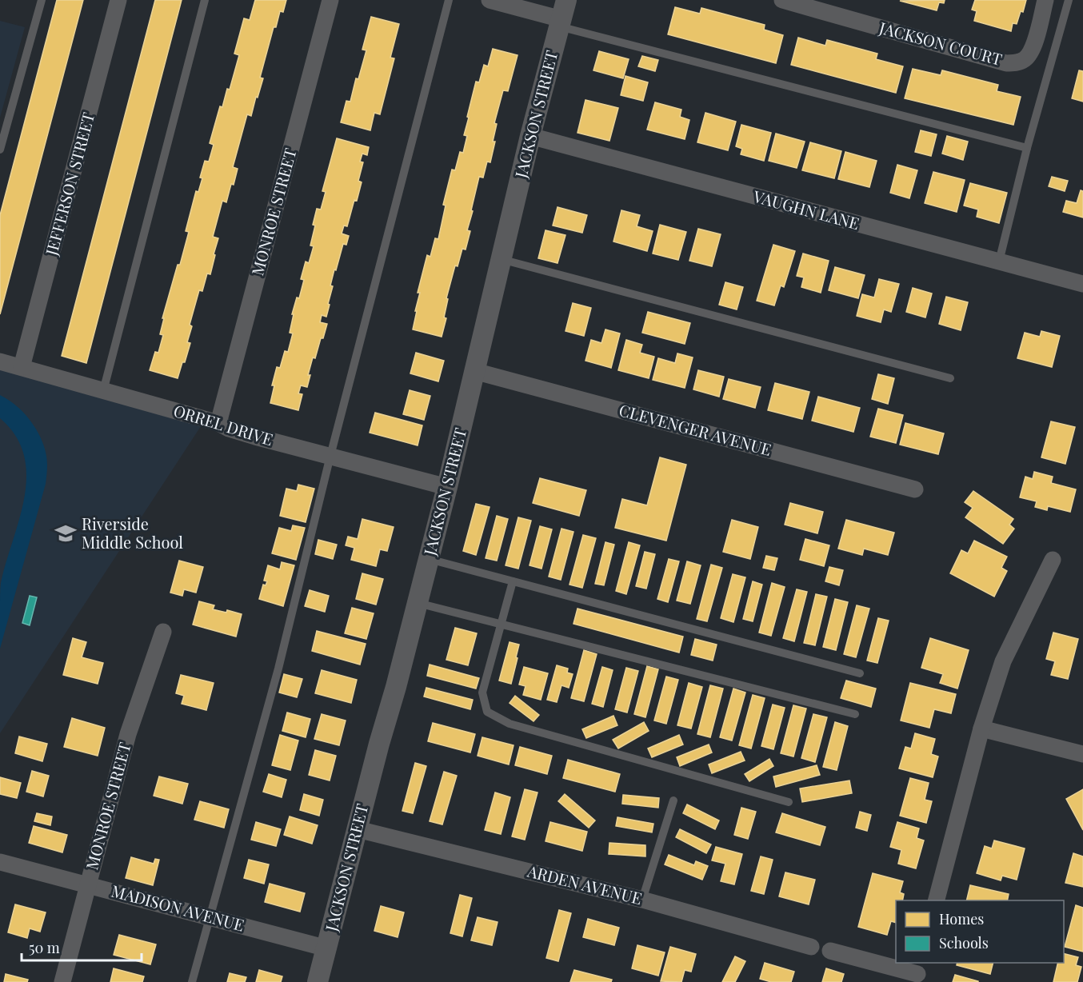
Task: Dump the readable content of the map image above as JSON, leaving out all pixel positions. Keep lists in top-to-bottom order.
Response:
{
  "streets": {
    "street": [
      "JACKSON COURT",
      "JACKSON STREET",
      "JEFFERSON STREET",
      "VAUGHN LANE",
      "MONROE STREET",
      "ORREL DRIVE",
      "CLEVENGER AVENUE",
      "ARDEN AVENUE",
      "MADISON AVENUE"
    ]
  },
  "crossings": [
    ["JACKSON STREET", "VAUGHN LANE"],
    ["JACKSON STREET", "ORREL DRIVE"],
    ["JACKSON STREET", "CLEVENGER AVENUE"],
    ["JACKSON STREET", "ARDEN AVENUE"],
    ["JACKSON STREET", "MADISON AVENUE"],
    ["JEFFERSON STREET", "ORREL DRIVE"],
    ["MONROE STREET", "ORREL DRIVE"],
    ["MONROE STREET", "MADISON AVENUE"]
  ],
  "places": {
    "school or university": ["Riverside Middle School"]
  },
  "legend": ["Homes", "Schools"],
  "scale_bar": "50 m"
}
